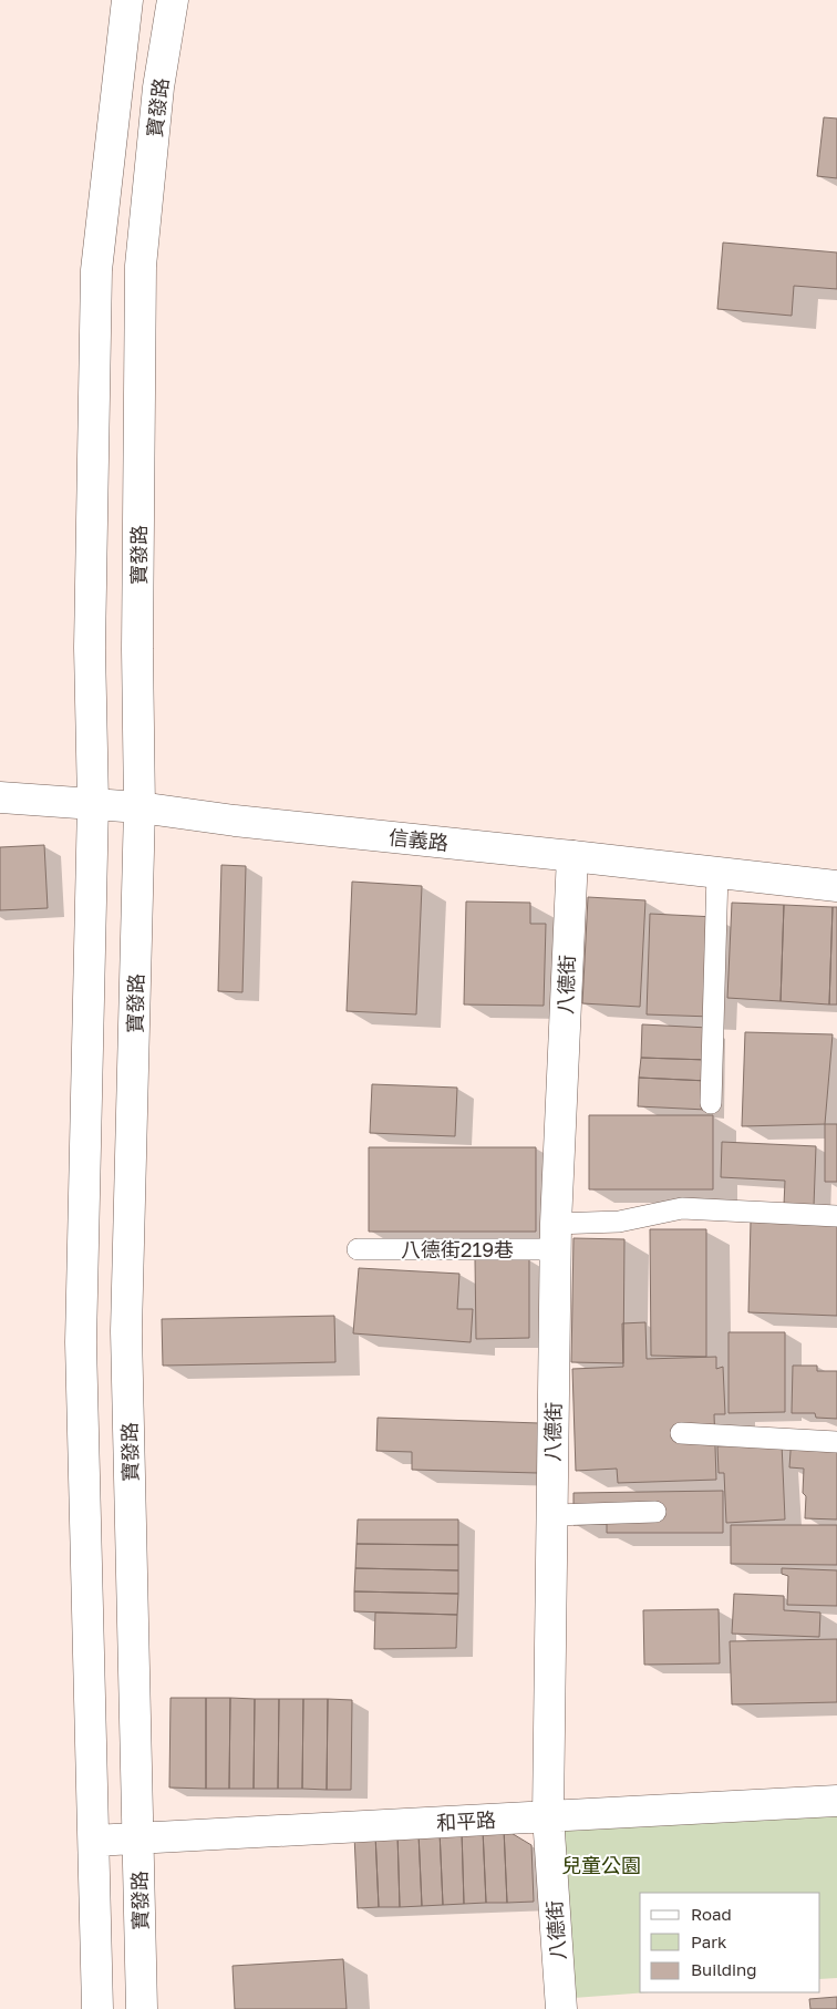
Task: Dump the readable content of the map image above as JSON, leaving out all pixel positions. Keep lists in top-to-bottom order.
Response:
{
  "streets": {
    "street": [
      "寶發路",
      "信義路",
      "八德街",
      "和平路"
    ],
    "lane": ["八德街219巷"]
  },
  "crossings": [
    ["寶發路", "信義路"],
    ["寶發路", "和平路"],
    ["信義路", "八德街"],
    ["八德街", "八德街219巷"],
    ["八德街", "和平路"]
  ],
  "parks": ["兒童公園"],
  "legend": ["Road", "Park", "Building"]
}
